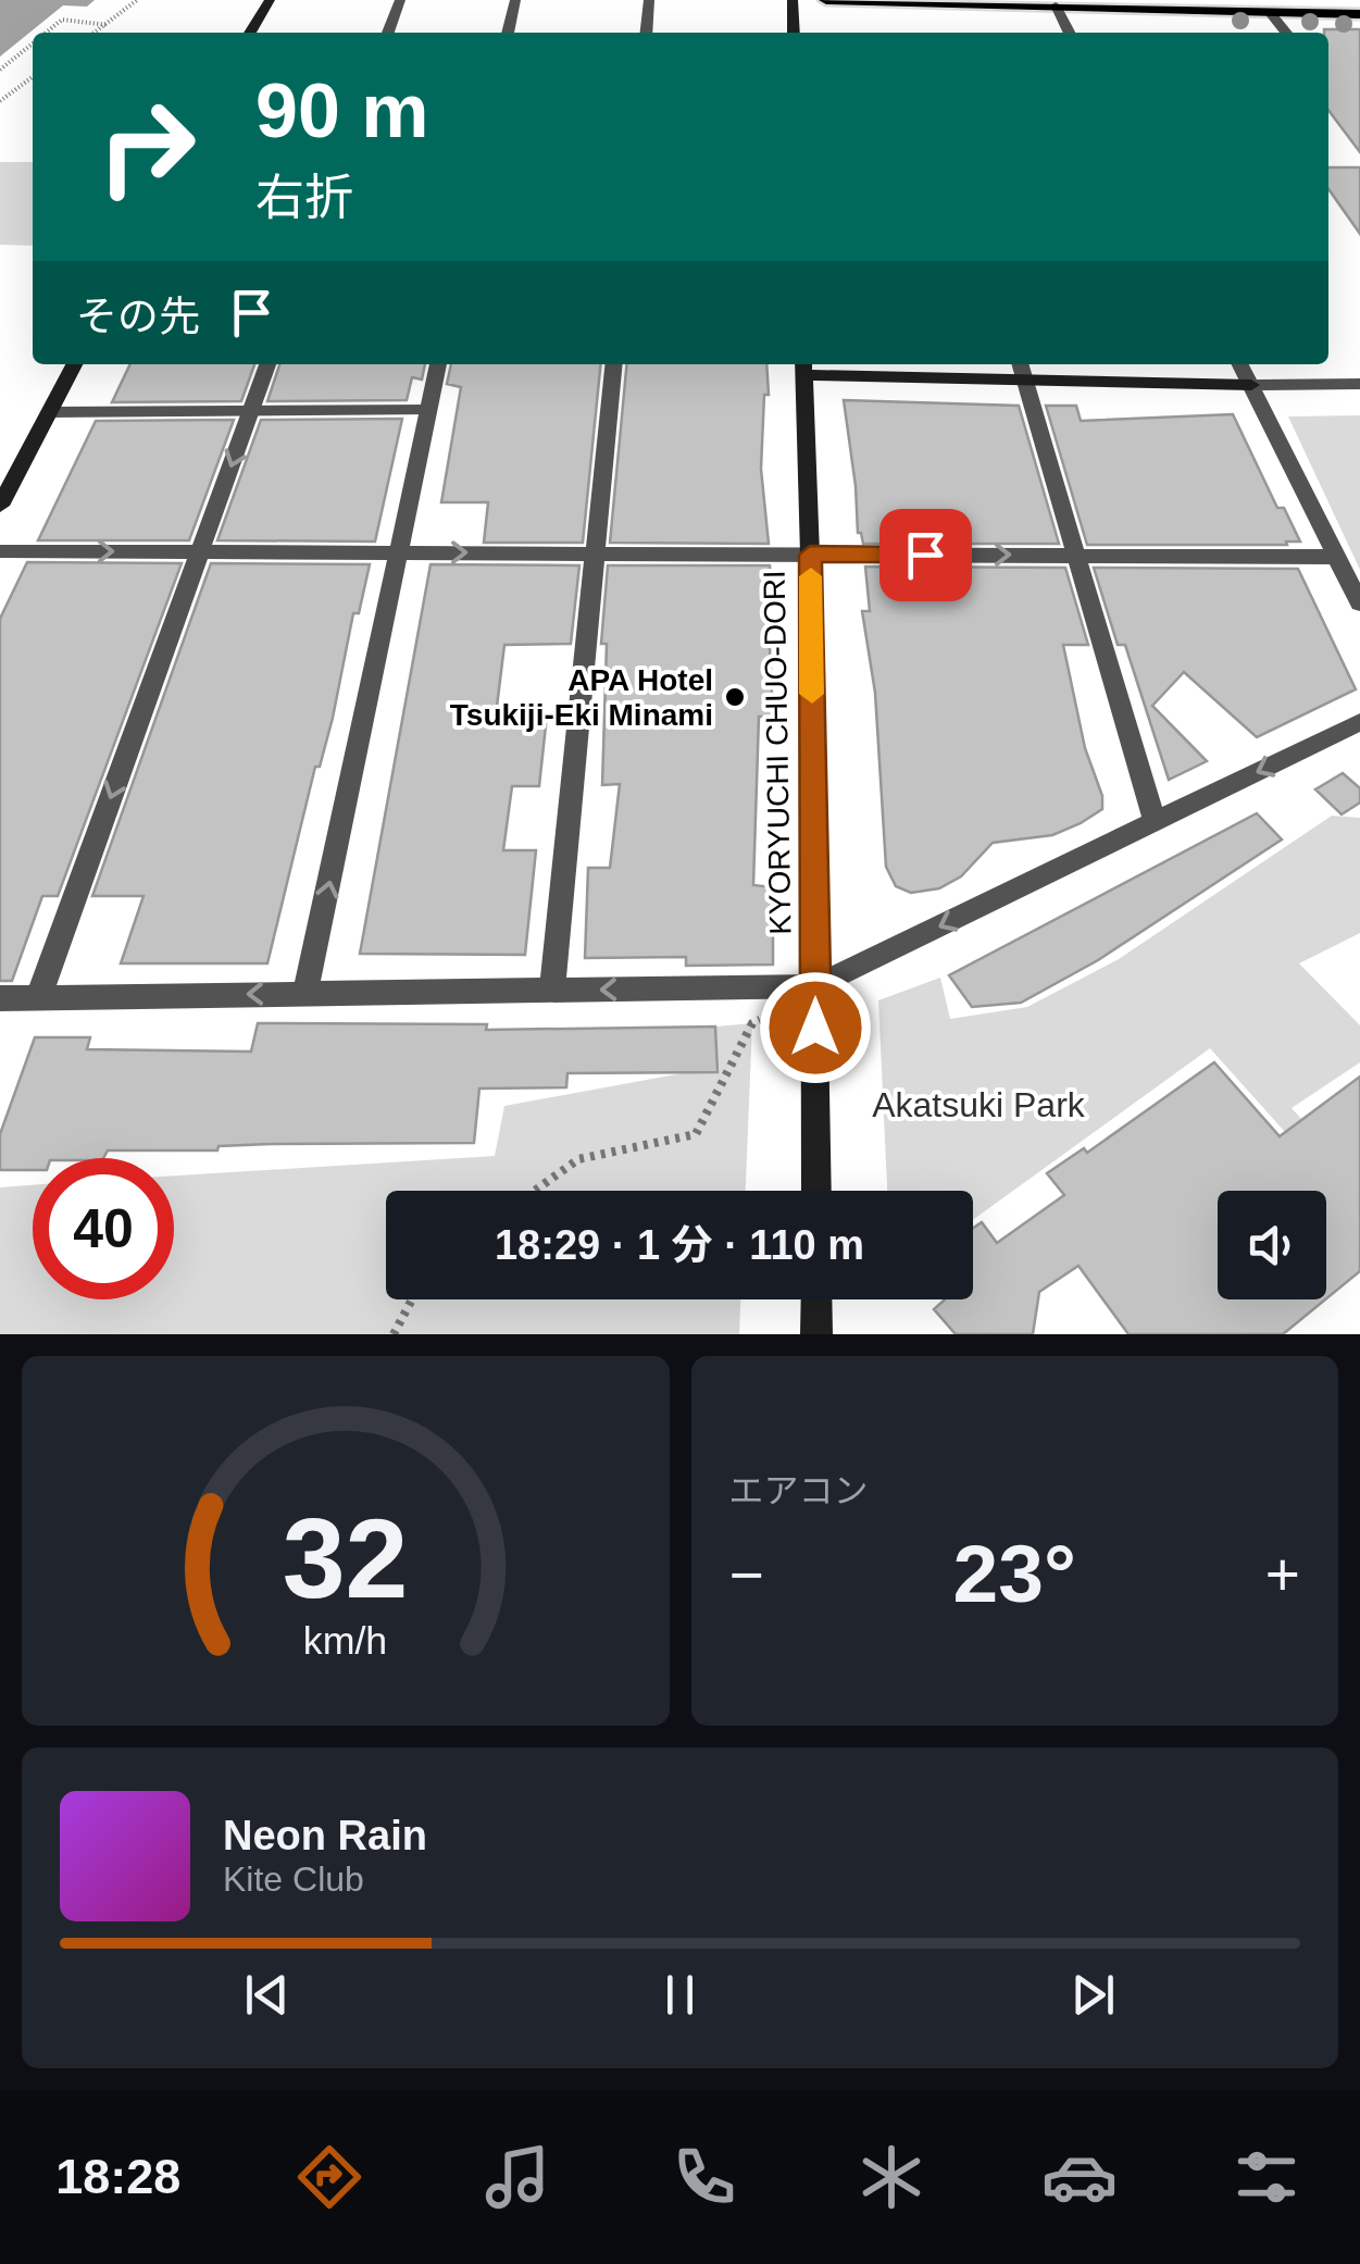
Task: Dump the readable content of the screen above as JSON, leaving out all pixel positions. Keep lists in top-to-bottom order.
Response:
{
  "streets": {
    "street": ["KYORYUCHI CHUO-DORI"]
  },
  "parks": ["Akatsuki Park"],
  "places": ["APA Hotel Tsukiji-Eki Minami"],
  "page": {
    "turn": ["90 m", "右折"],
    "then": "その先",
    "limit": "40",
    "trip": "18:29 · 1 分 · 110 m",
    "tile": "エアコン",
    "heat": ["−", "23°", "+"],
    "song": ["Neon Rain", "Kite Club"],
    "tabs": "18:28",
    "gauge": ["32", "km/h"]
  }
}
